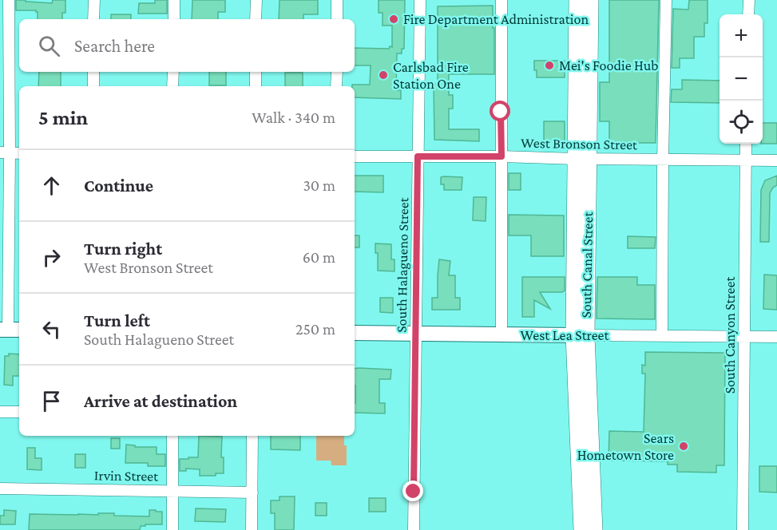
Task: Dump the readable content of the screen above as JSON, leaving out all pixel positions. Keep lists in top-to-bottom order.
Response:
{
  "streets": {
    "highway": ["South Canal Street"],
    "main road": ["West Lea Street"],
    "street": [
      "West Bronson Street",
      "South Halagueno Street",
      "South Canyon Street",
      "Irvin Street"
    ]
  },
  "crossings": [
    ["West Bronson Street", "South Halagueno Street"],
    ["West Bronson Street", "South Canal Street"],
    ["West Bronson Street", "South Canyon Street"],
    ["South Halagueno Street", "West Lea Street"],
    ["South Canal Street", "West Lea Street"],
    ["West Lea Street", "South Canyon Street"]
  ],
  "places": [
    "Fire Department Administration",
    "Mei's Foodie Hub",
    "Carlsbad Fire Station One",
    "Sears Hometown Store"
  ],
  "page": {
    "map_buttons": ["+", "−"],
    "search": "Search here",
    "heading": ["5 min", "Walk · 340 m"],
    "list": [
      ["Continue", "30 m"],
      ["Turn right", "West Bronson Street", "60 m"],
      ["Turn left", "South Halagueno Street", "250 m"],
      "Arrive at destination"
    ]
  }
}
